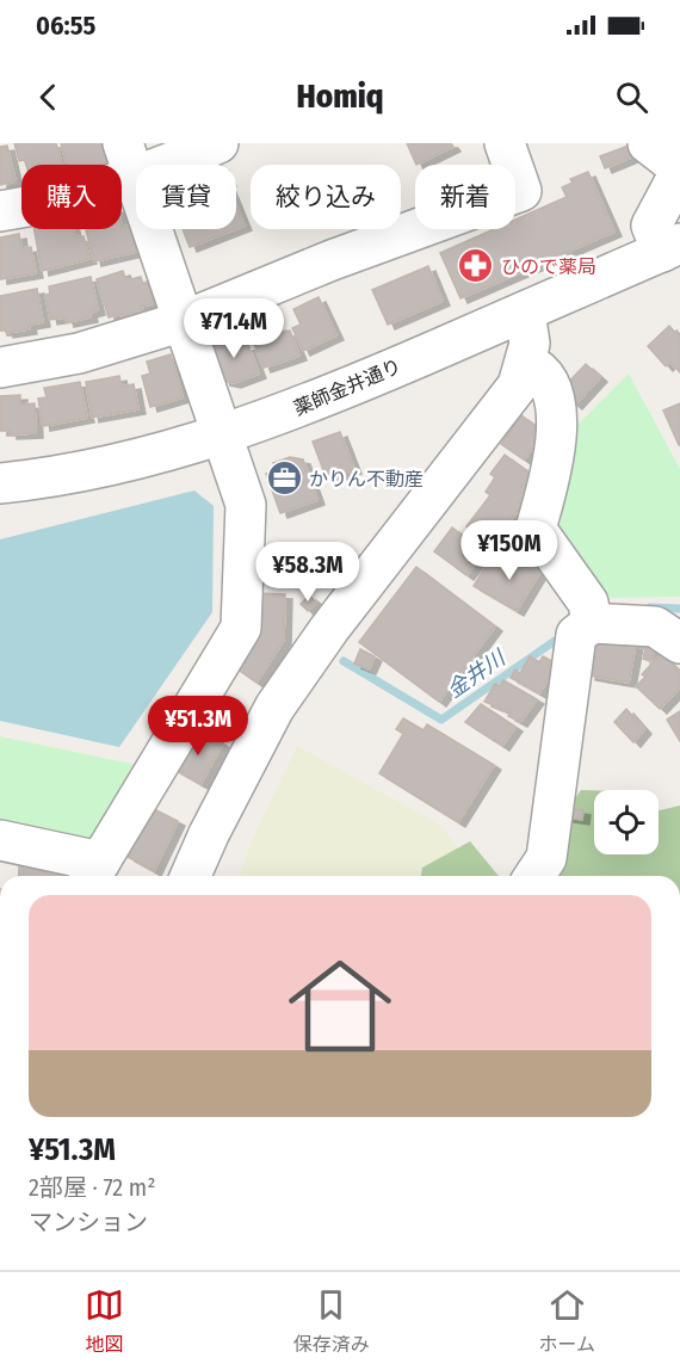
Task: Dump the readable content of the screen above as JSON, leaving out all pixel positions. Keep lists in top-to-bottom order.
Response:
{
  "streets": {
    "street": ["薬師金井通り"]
  },
  "water": ["金井川"],
  "places": {
    "pharmacy": ["ひので薬局"],
    "office": ["かりん不動産"]
  },
  "page": {
    "status": "06:55",
    "header": "Homiq",
    "chip": [
      "購入",
      "賃貸",
      "絞り込み",
      "新着"
    ],
    "price": [
      "¥71.4M",
      "¥150M",
      "¥58.3M",
      "¥51.3M"
    ],
    "list": [
      {
        "name": "¥51.3M",
        "note": "2部屋 · 72 m² · マンション"
      }
    ],
    "tabs": ["地図", "保存済み", "ホーム"]
  }
}
